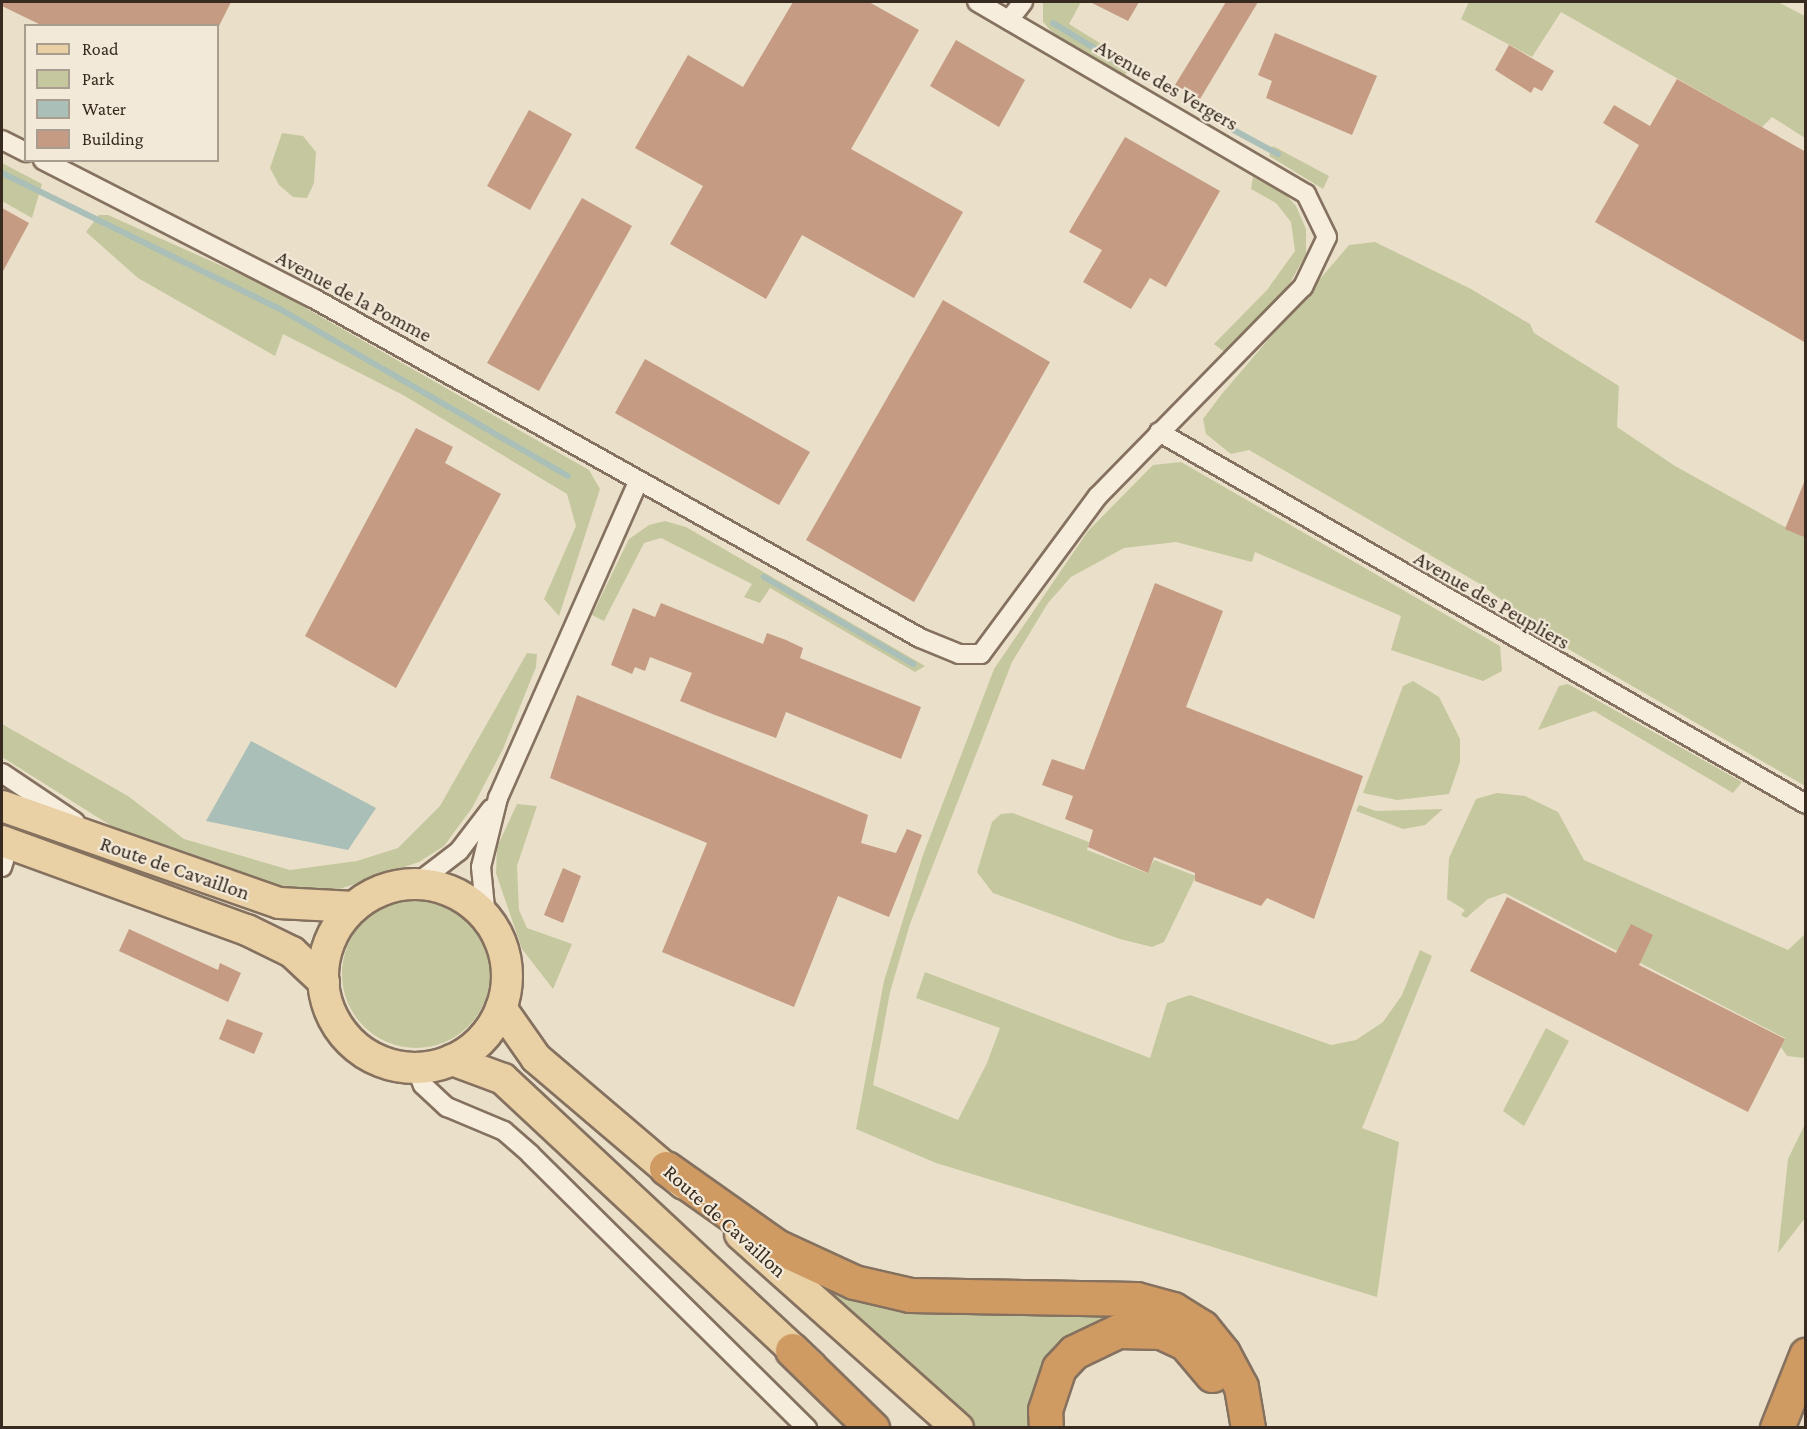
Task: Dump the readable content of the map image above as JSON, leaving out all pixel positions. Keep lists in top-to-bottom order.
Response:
{
  "streets": {
    "main road": ["Route de Cavaillon"],
    "street": ["Avenue des Vergers", "Avenue de la Pomme", "Avenue des Peupliers"]
  },
  "crossings": [
    ["Avenue des Vergers", "Avenue de la Pomme"],
    ["Avenue des Vergers", "Avenue des Peupliers"],
    ["Avenue de la Pomme", "Avenue des Peupliers"]
  ],
  "legend": [
    "Road",
    "Park",
    "Water",
    "Building"
  ]
}
